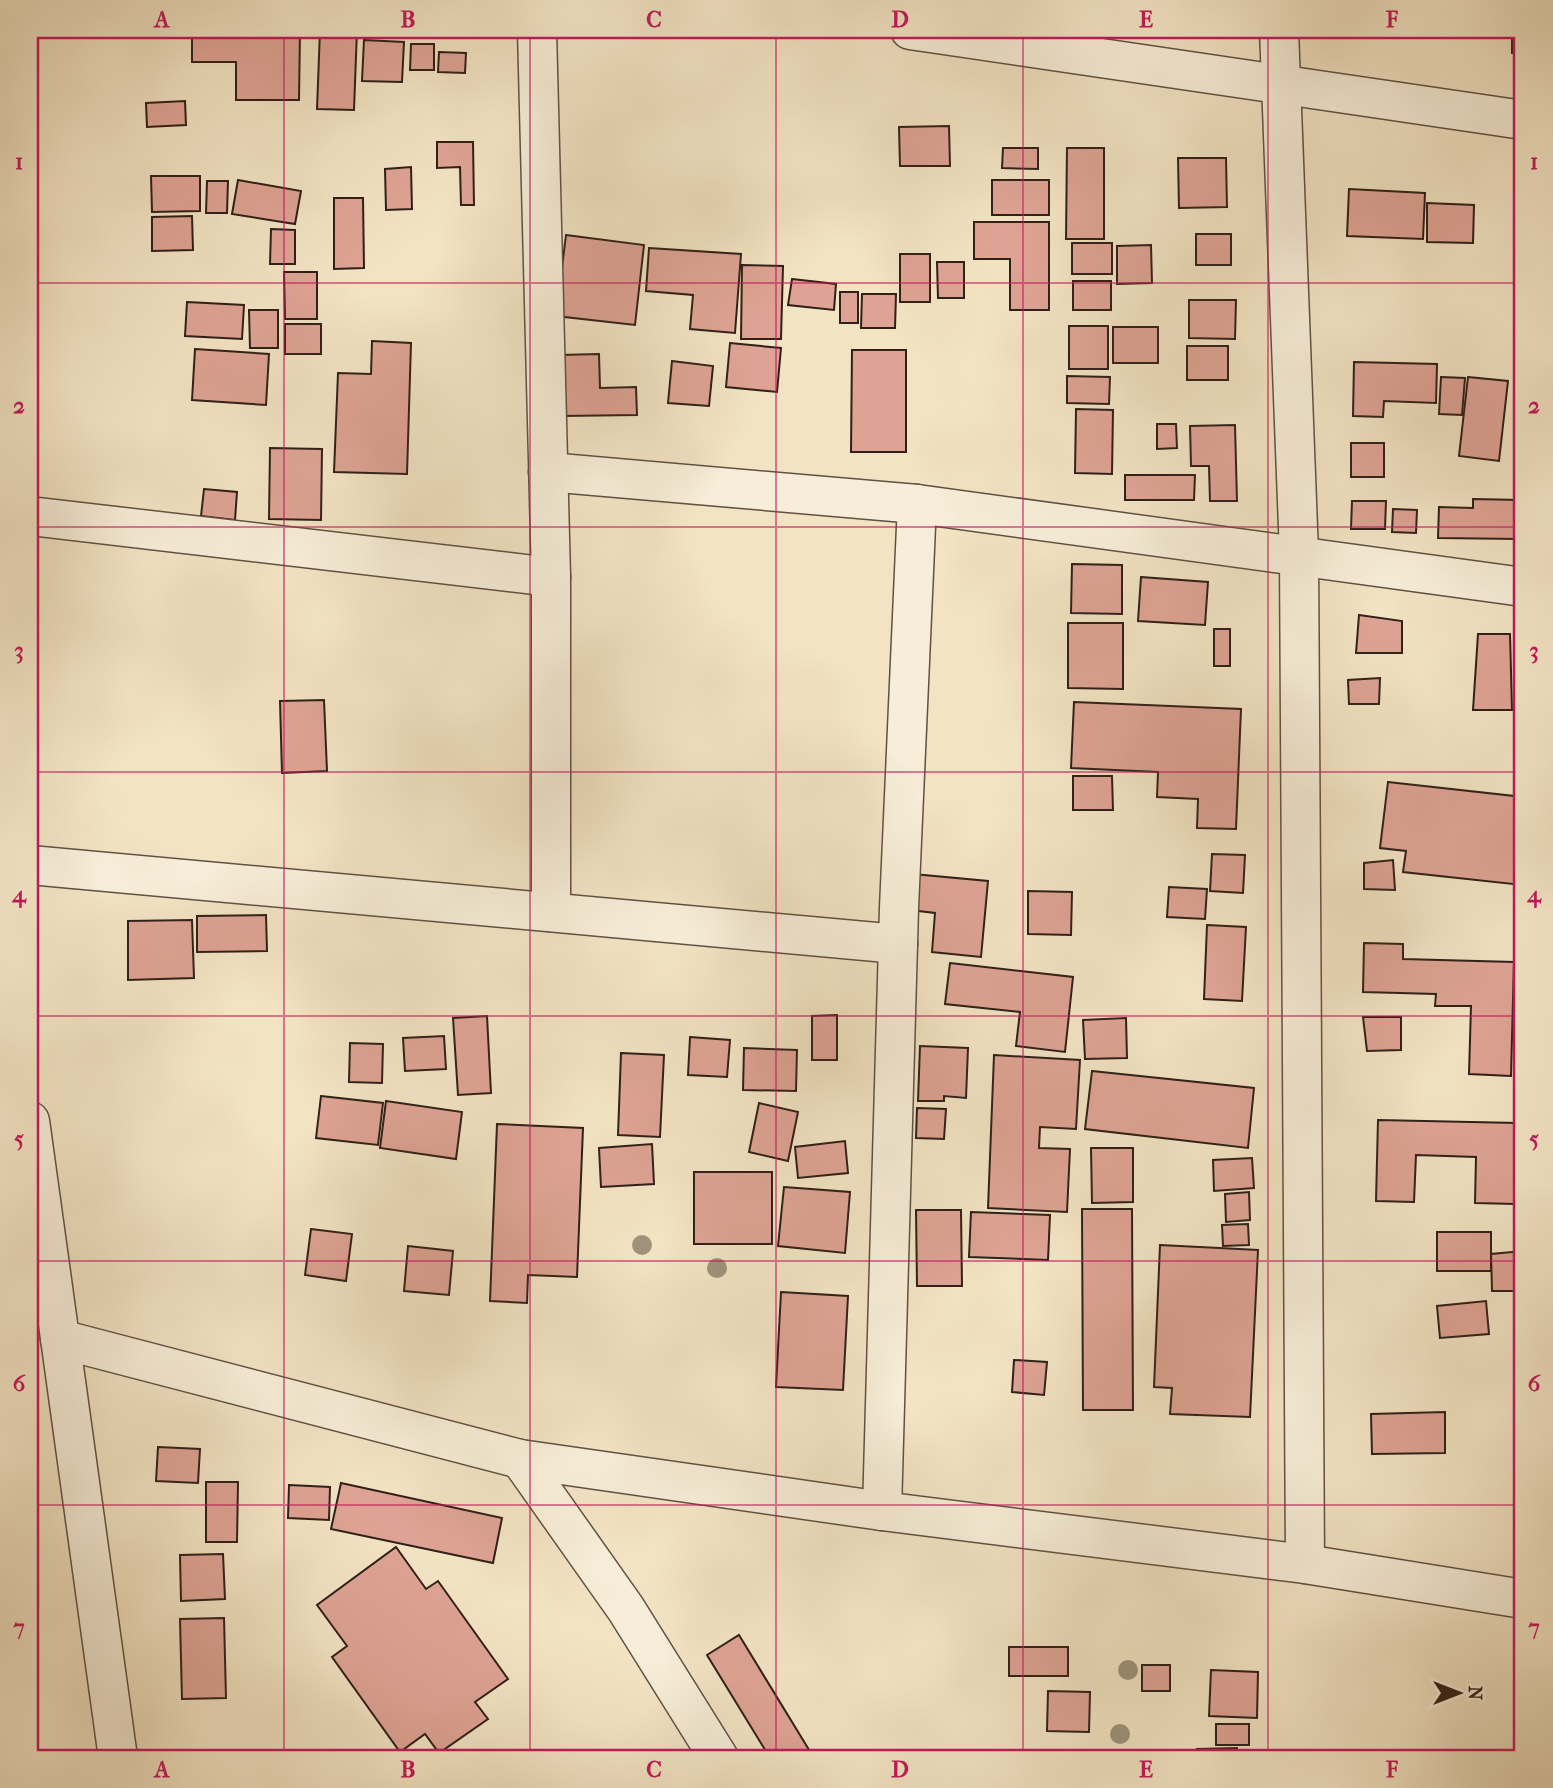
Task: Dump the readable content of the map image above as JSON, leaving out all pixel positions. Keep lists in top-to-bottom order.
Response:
{
  "north": "right",
  "grid": {
    "columns": [
      "A",
      "B",
      "C",
      "D",
      "E",
      "F"
    ],
    "rows": [
      "1",
      "2",
      "3",
      "4",
      "5",
      "6",
      "7"
    ]
  }
}
